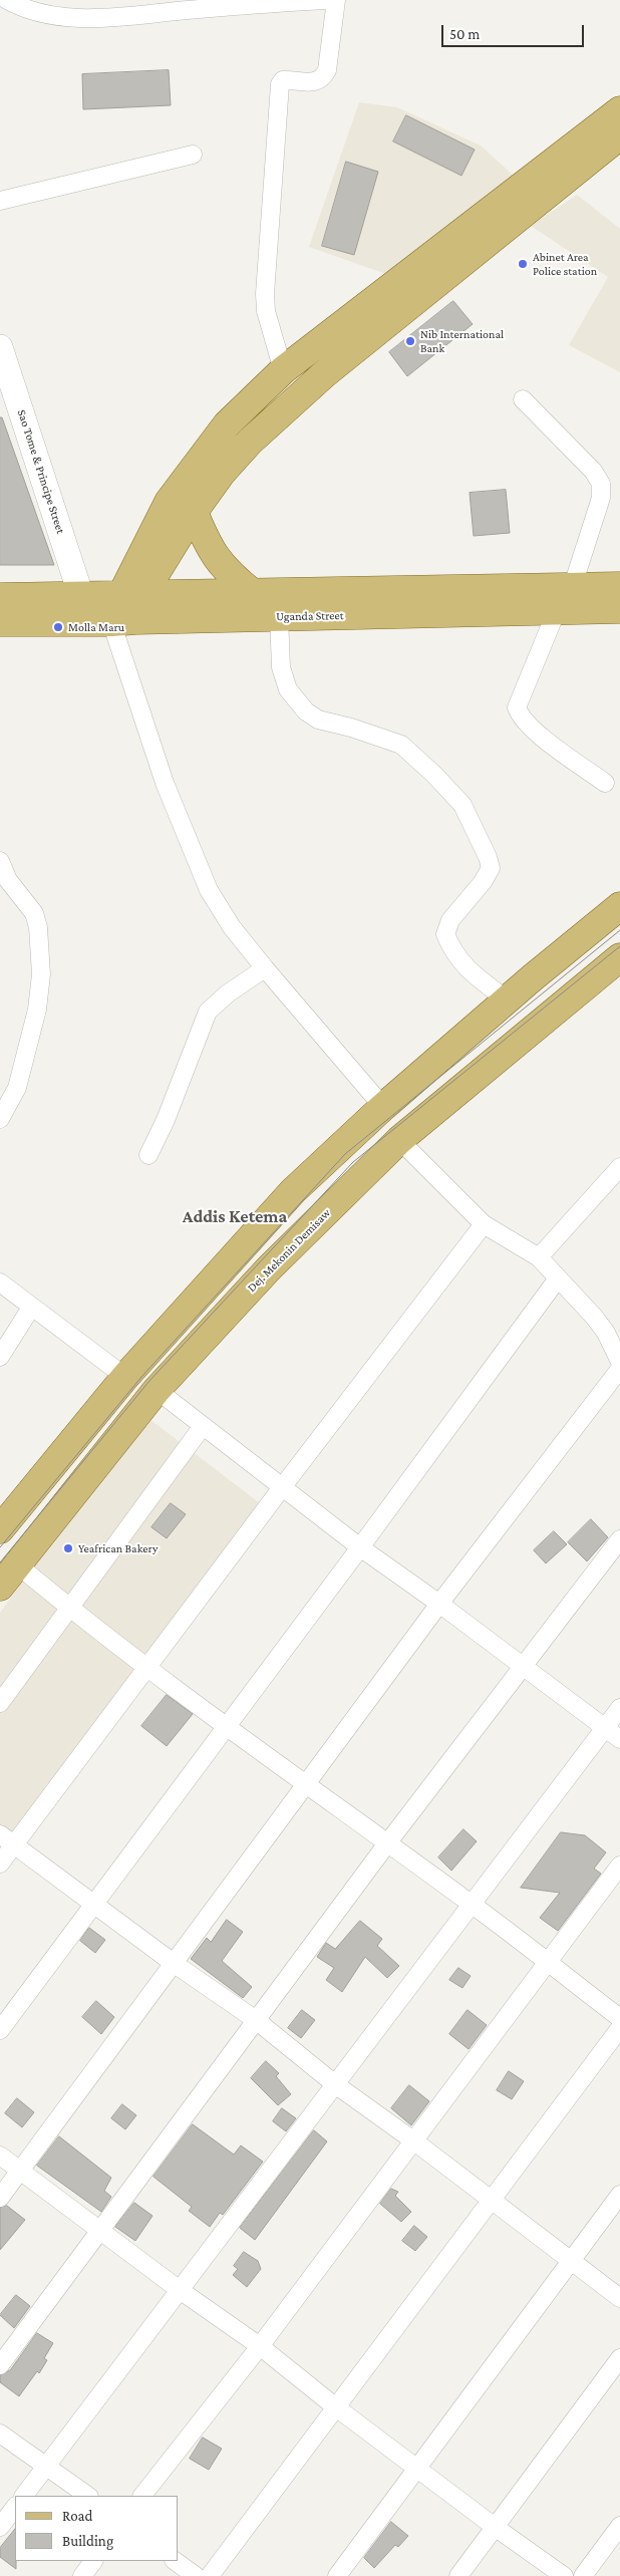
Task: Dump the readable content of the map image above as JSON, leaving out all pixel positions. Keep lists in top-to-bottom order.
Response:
{
  "streets": {
    "main road": ["Sao Tome & Principe Street", "Uganda Street", "Dej. Mekonin Demisaw"]
  },
  "crossings": [
    ["Sao Tome & Principe Street", "Uganda Street"]
  ],
  "districts": ["Addis Ketema"],
  "places": [
    "Abinet Area Police station",
    "Nib International Bank",
    "Molla Maru",
    "Yeafrican Bakery"
  ],
  "legend": ["Road", "Building"],
  "scale_bar": "50 m"
}
